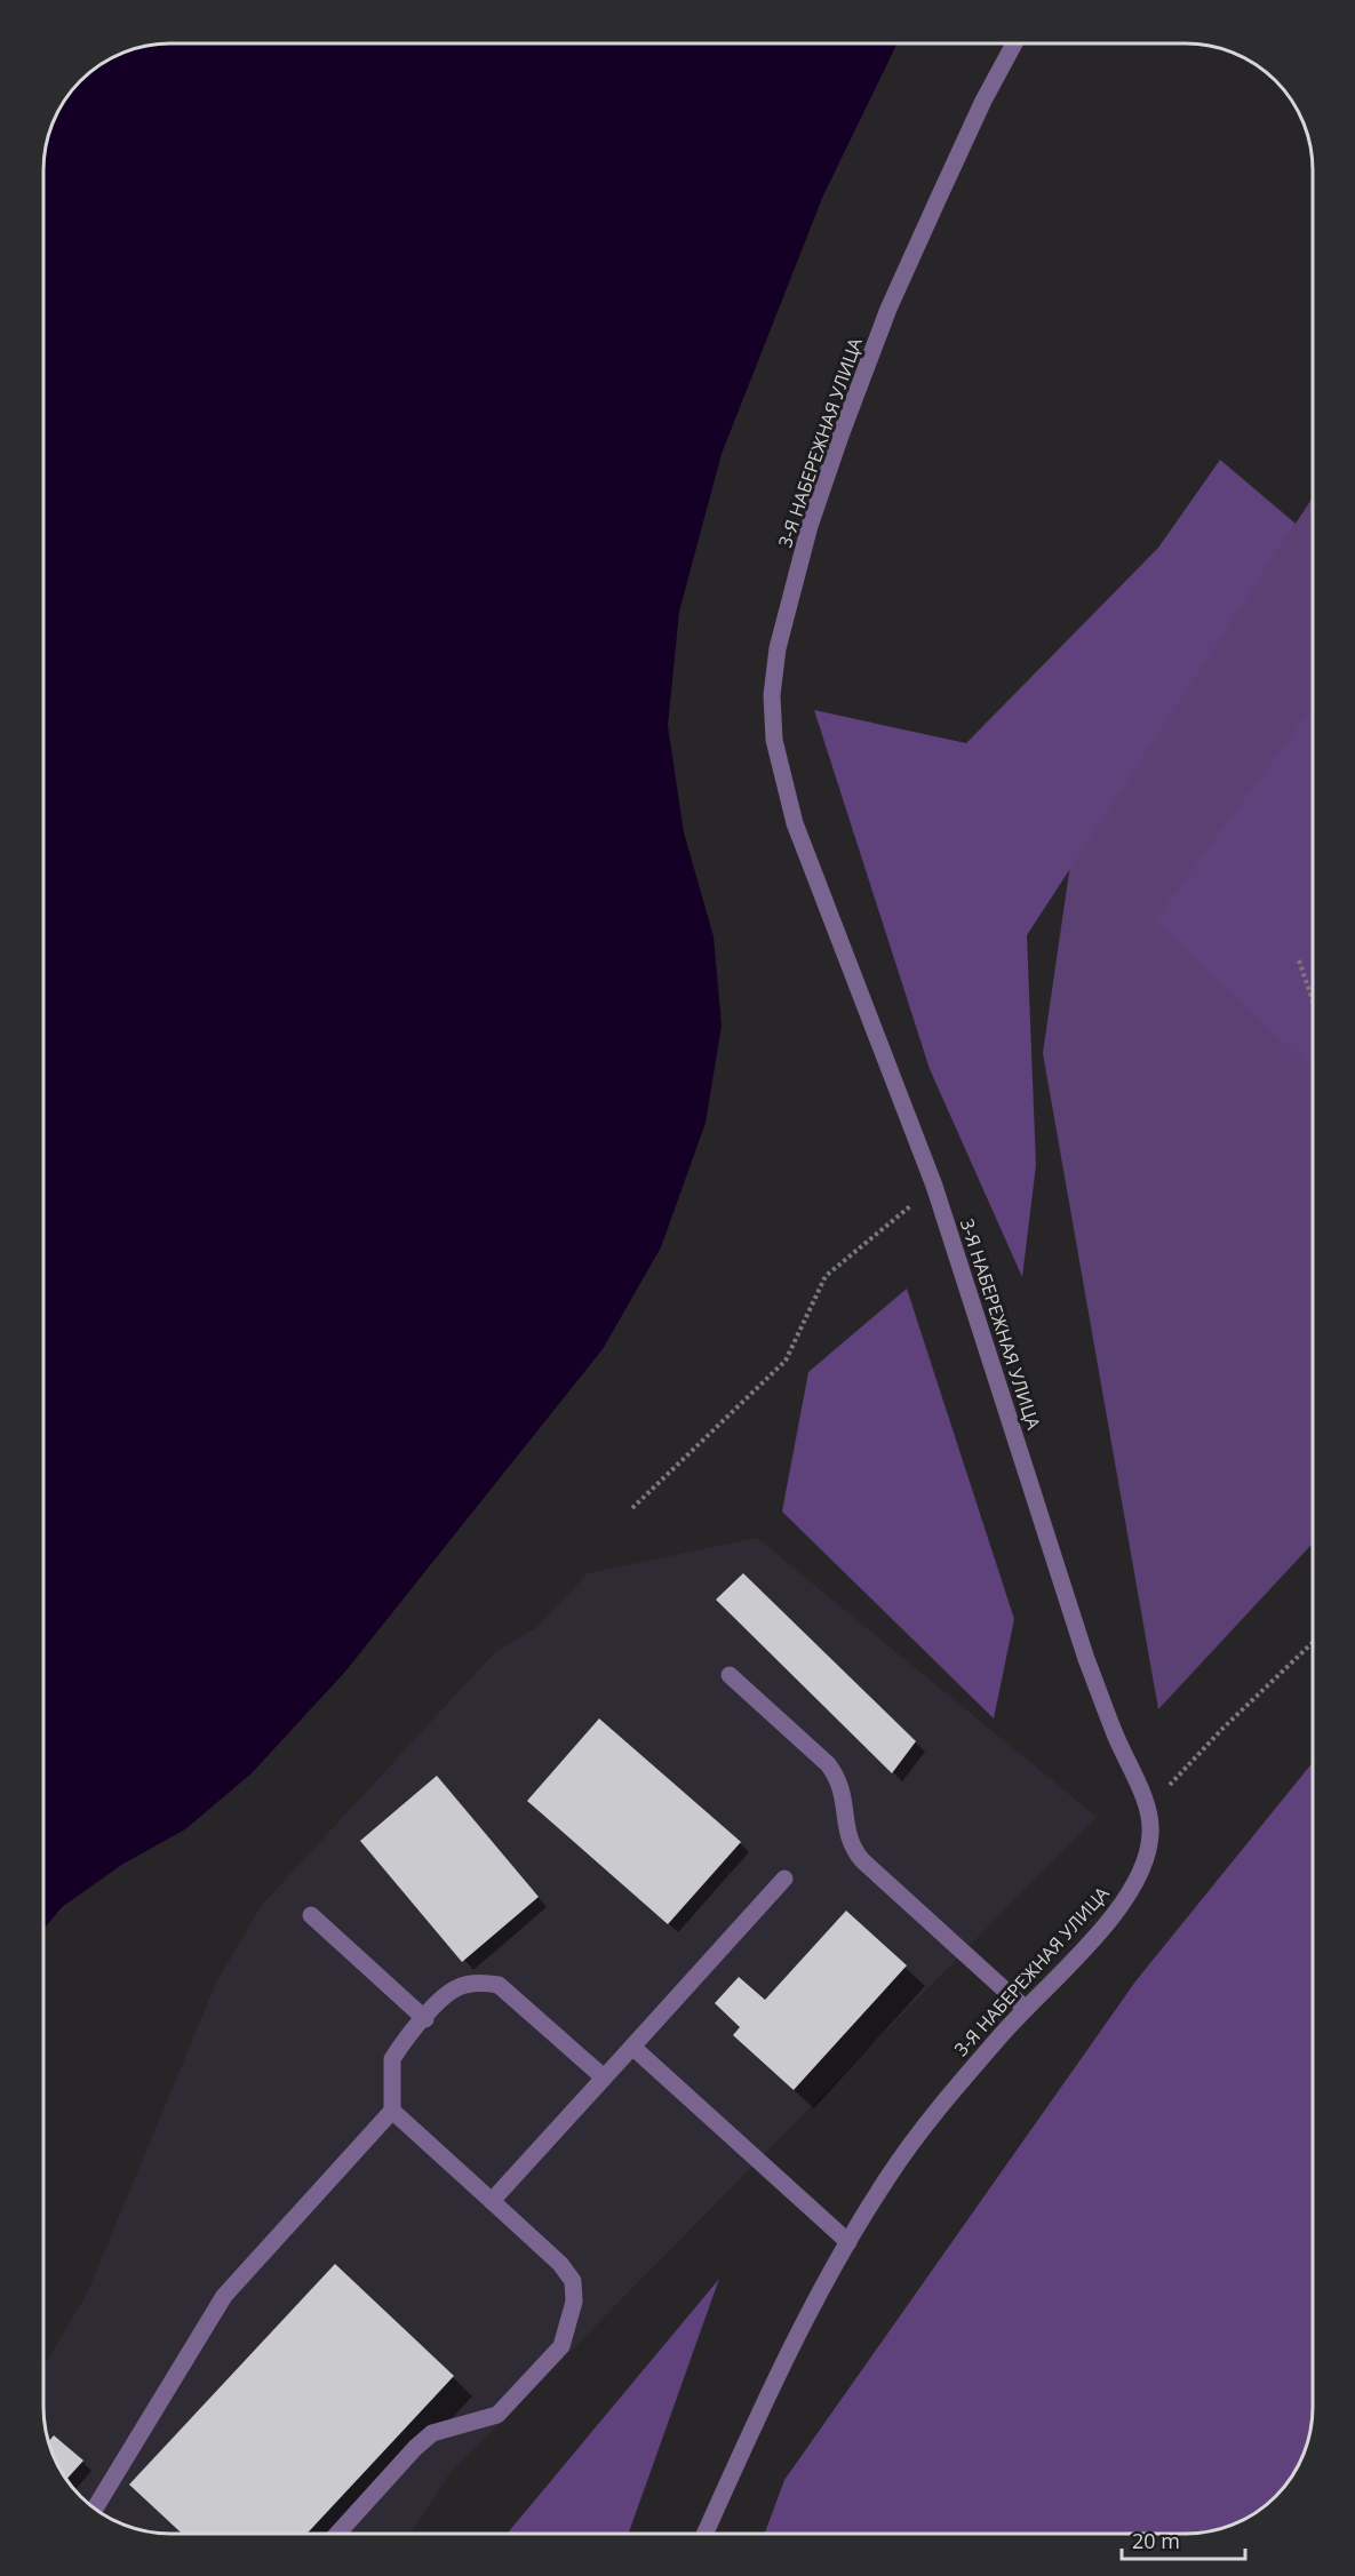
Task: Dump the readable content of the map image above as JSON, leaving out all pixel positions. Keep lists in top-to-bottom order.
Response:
{
  "streets": {
    "street": ["3-Я НАБЕРЕЖНАЯ УЛИЦА"]
  },
  "scale_bar": "20 m"
}
